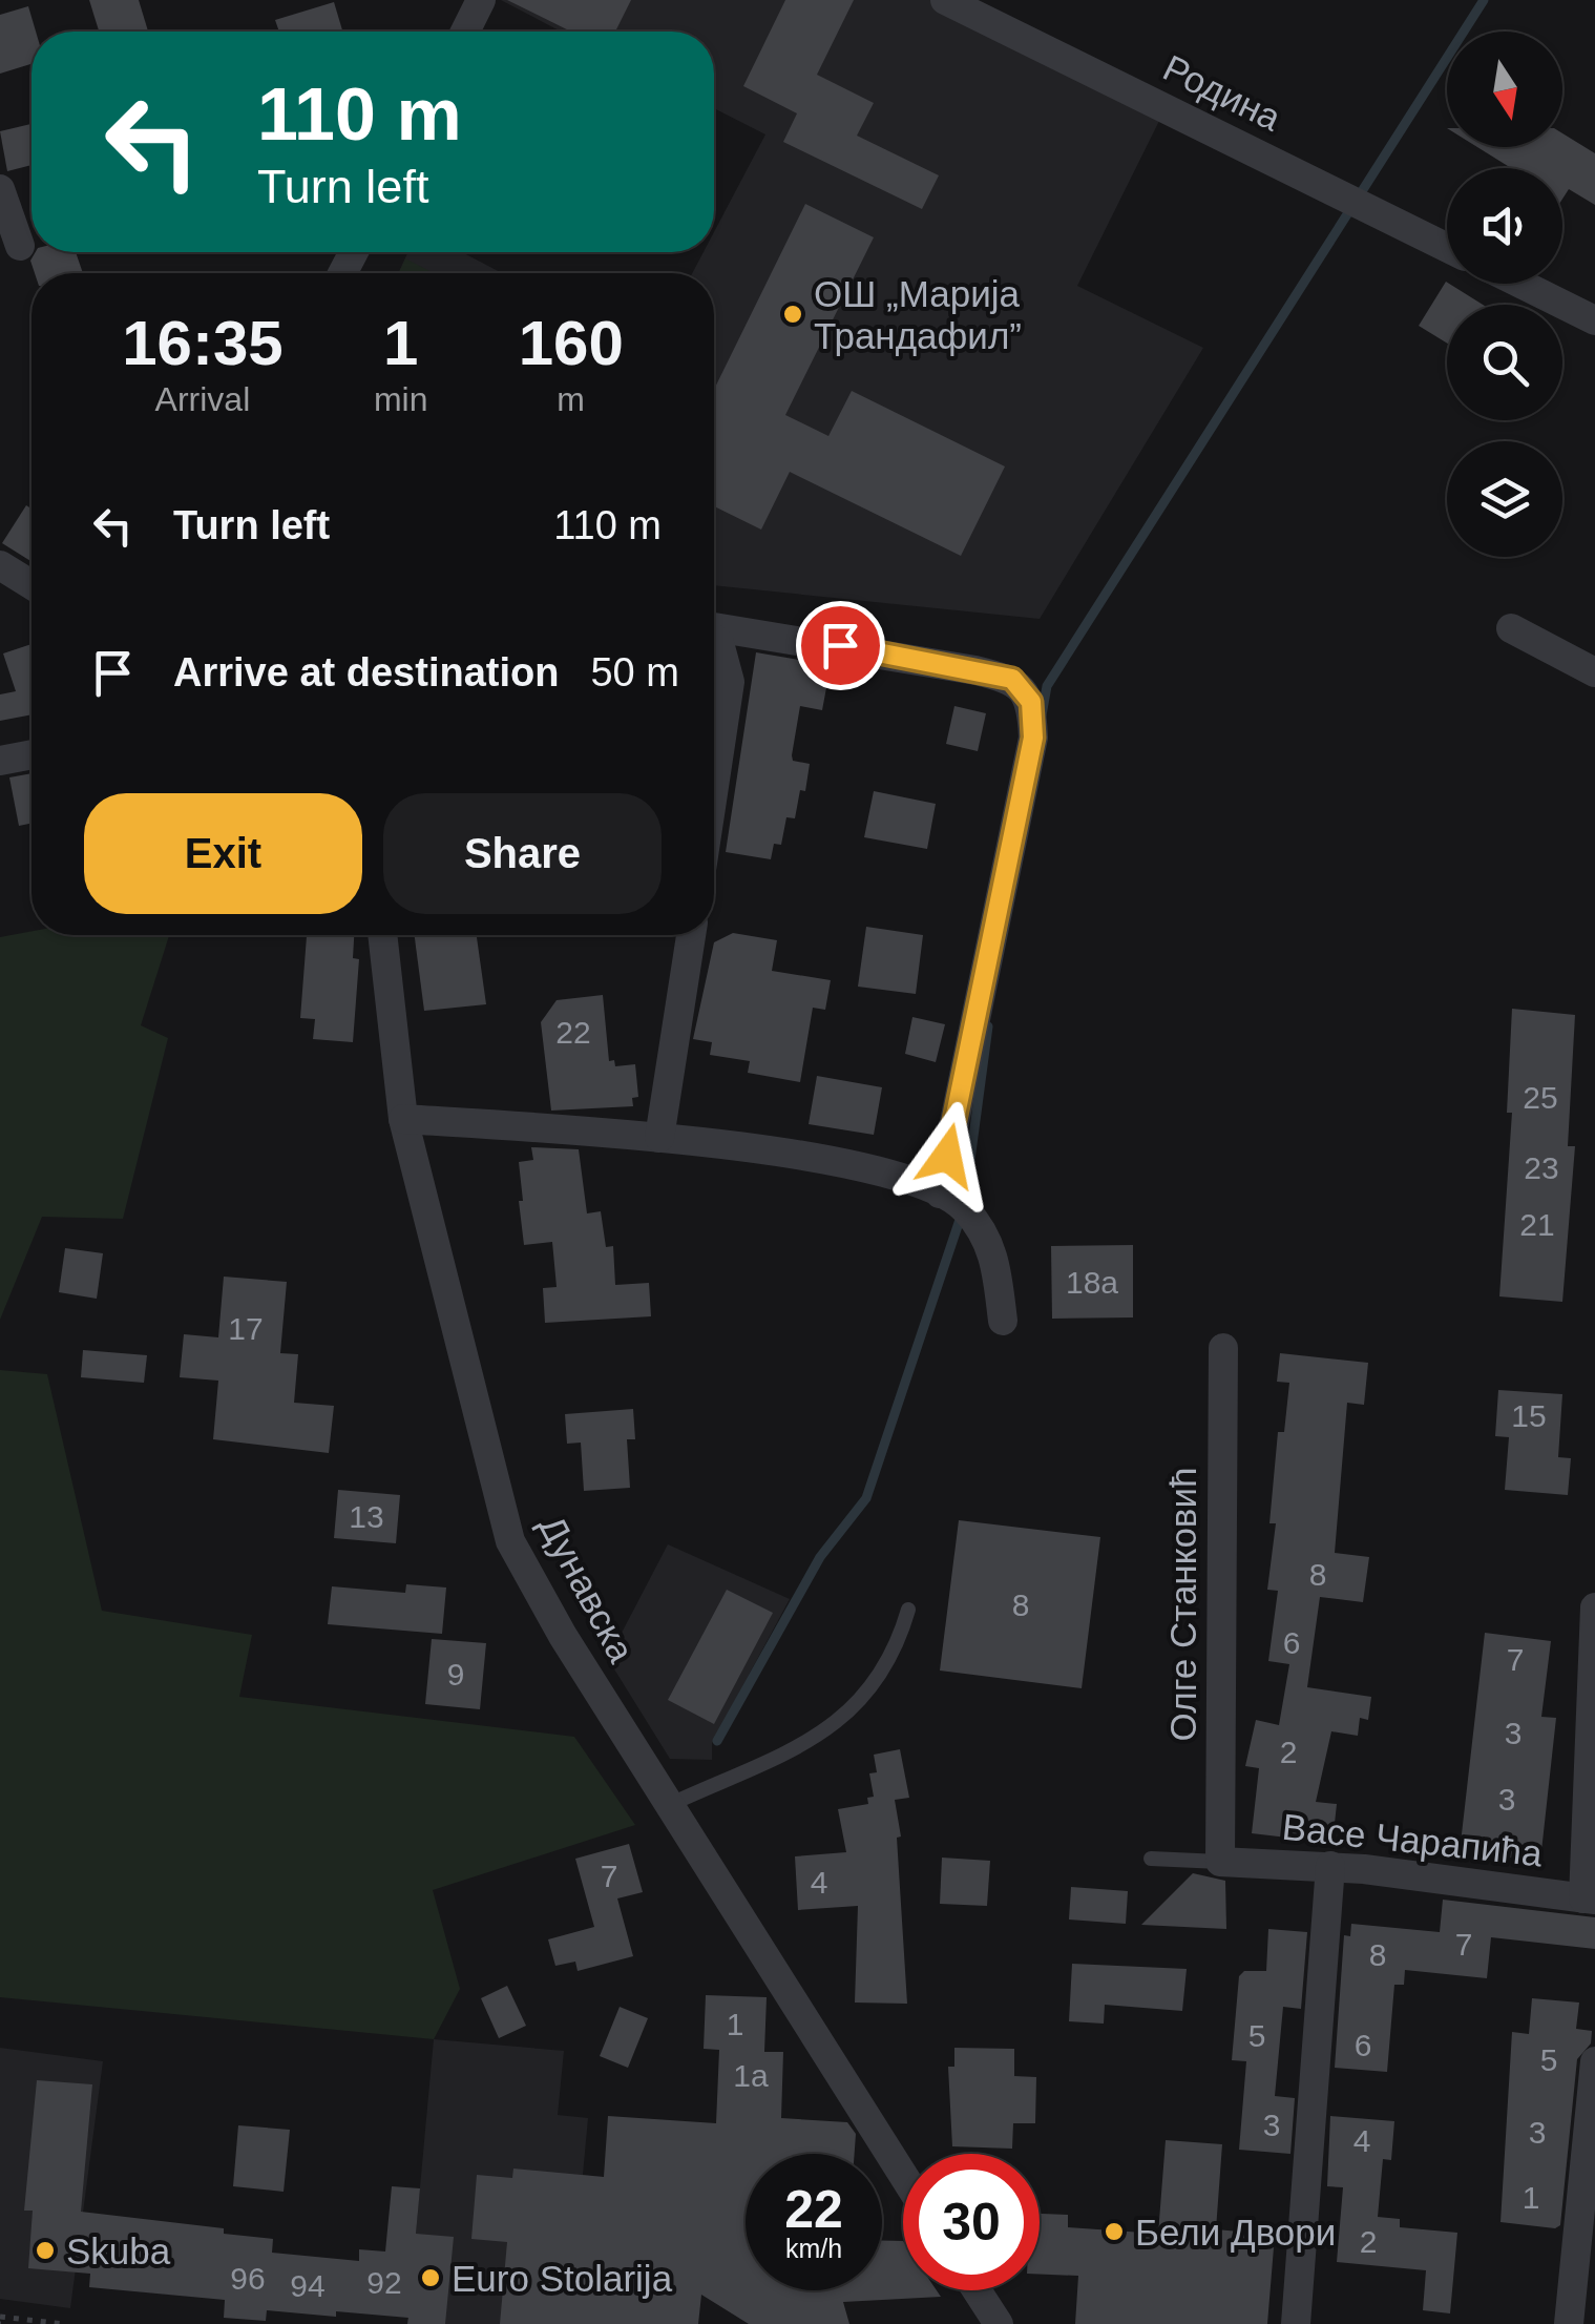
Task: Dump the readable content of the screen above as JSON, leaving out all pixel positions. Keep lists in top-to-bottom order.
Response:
{
  "streets": {
    "street": [
      "Родина",
      "Дунавска",
      "Олге Станковић",
      "Васе Чарапића"
    ]
  },
  "crossings": [
    ["Олге Станковић", "Васе Чарапића"]
  ],
  "places": [
    "ОШ „Марија Трандафил”",
    "Бели Двори",
    "Skuba",
    "Euro Stolarija"
  ],
  "house_numbers": [
    "22",
    "25",
    "23",
    "21",
    "18a",
    "17",
    "15",
    "13",
    "8",
    "8",
    "6",
    "7",
    "9",
    "3",
    "2",
    "3",
    "7",
    "4",
    "7",
    "8",
    "1",
    "5",
    "6",
    "5",
    "1a",
    "3",
    "3",
    "4",
    "1",
    "2",
    "96",
    "92",
    "94"
  ],
  "north": "bottom",
  "page": {
    "turn": ["110 m", "Turn left"],
    "eta": [
      "16:35",
      "Arrival",
      "1",
      "min",
      "160",
      "m"
    ],
    "list": [
      {
        "name": "Turn left",
        "value": "110 m"
      },
      {
        "name": "Arrive at destination",
        "value": "50 m"
      }
    ],
    "buttons": ["Exit", "Share"],
    "speed": "22 km/h",
    "limit": "30"
  }
}
